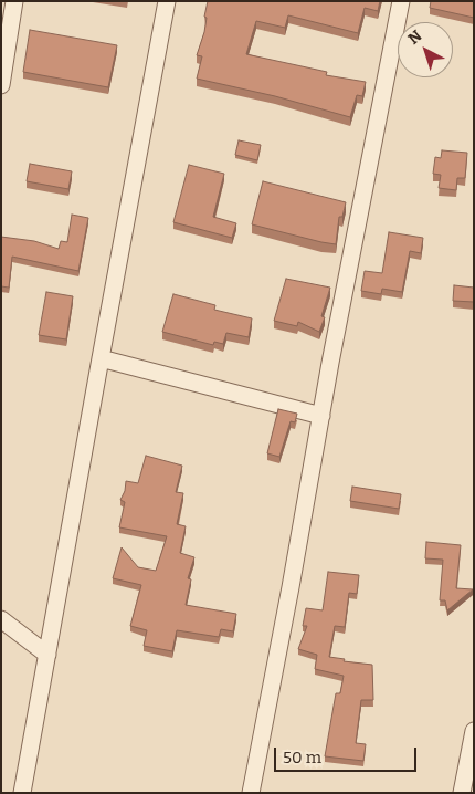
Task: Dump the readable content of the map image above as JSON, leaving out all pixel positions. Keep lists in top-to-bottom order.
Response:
{
  "scale_bar": "50 m",
  "north": "top left"
}
